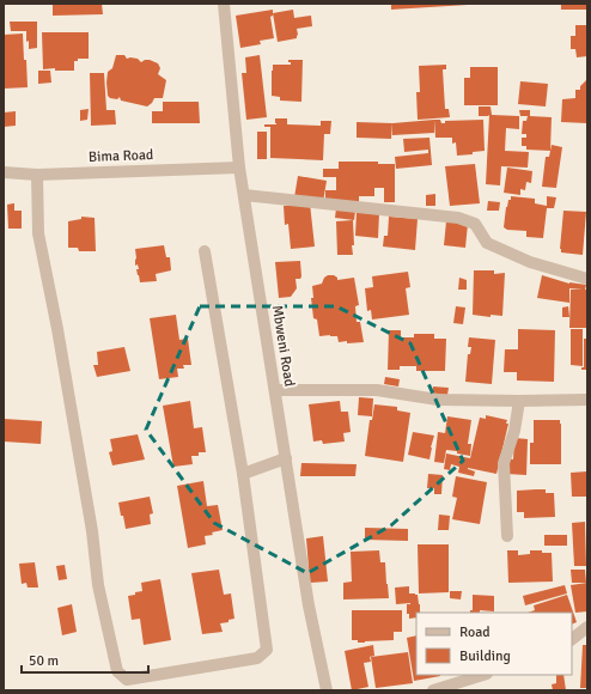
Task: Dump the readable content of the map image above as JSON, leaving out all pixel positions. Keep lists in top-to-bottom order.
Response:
{
  "streets": {
    "street": ["Bima Road", "Mbweni Road"]
  },
  "crossings": [
    ["Bima Road", "Mbweni Road"]
  ],
  "legend": ["Road", "Building"],
  "scale_bar": "50 m"
}
